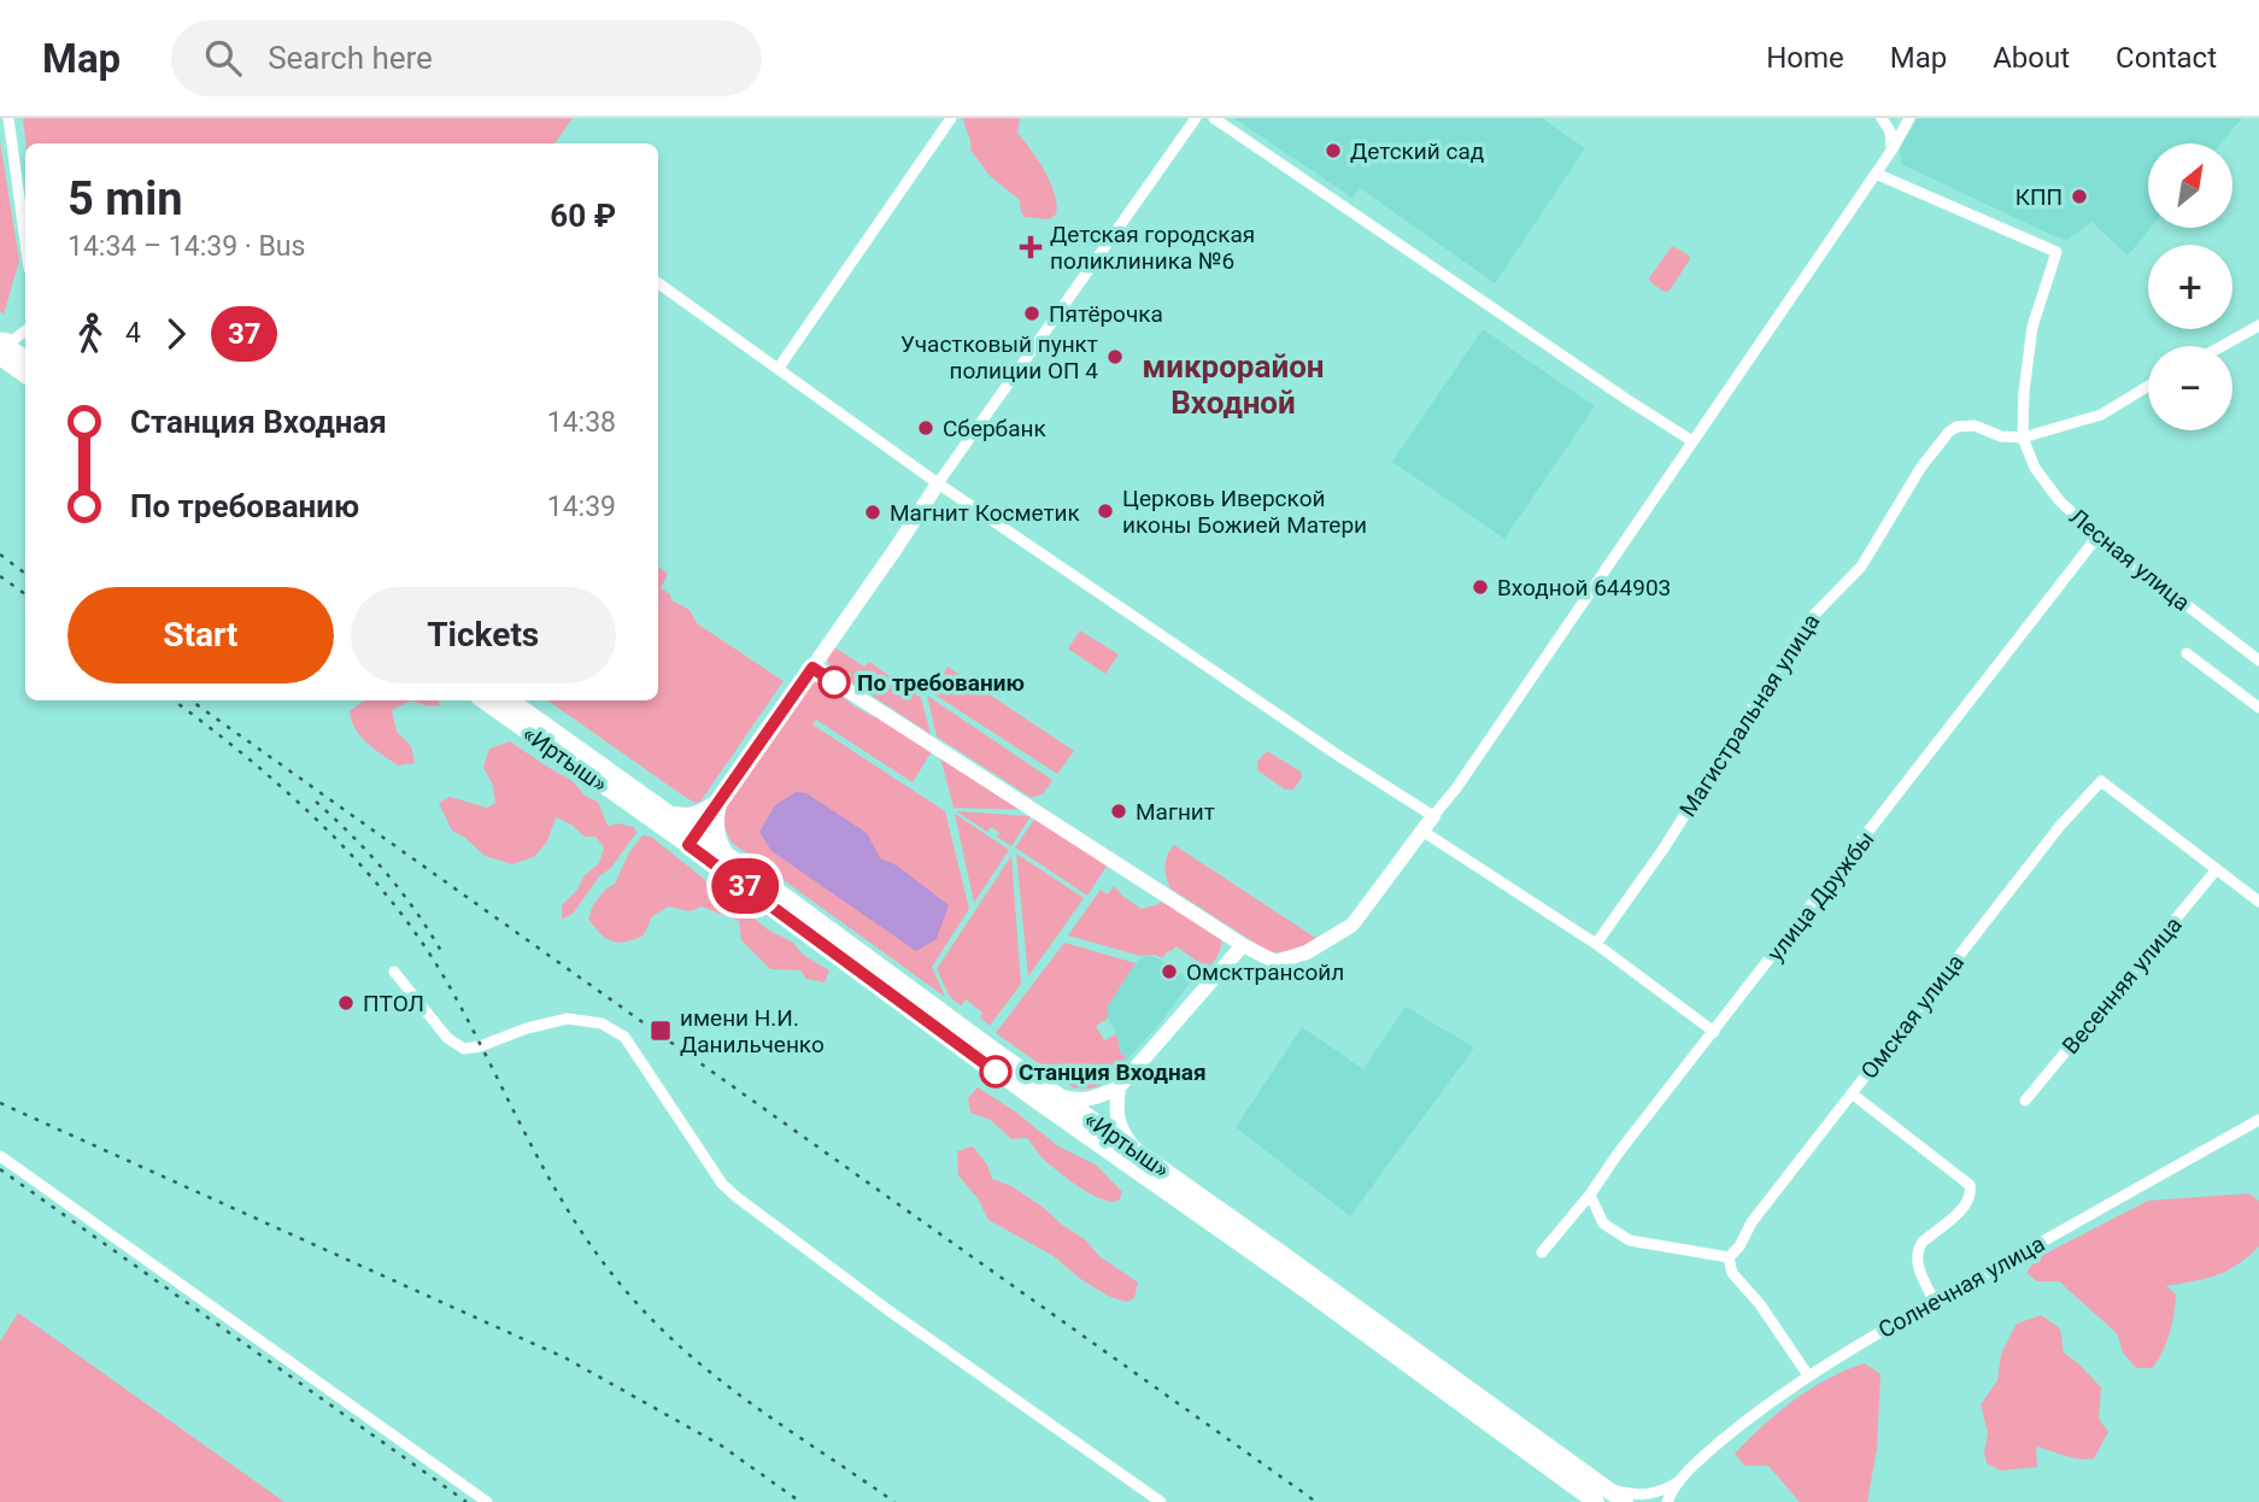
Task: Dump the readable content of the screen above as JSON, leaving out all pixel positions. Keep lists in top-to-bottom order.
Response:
{
  "streets": {
    "main road": ["«Иртыш»"],
    "street": [
      "Лесная улица",
      "Магистральная улица",
      "улица Дружбы",
      "Весенняя улица",
      "Омская улица",
      "Солнечная улица"
    ]
  },
  "crossings": [
    ["Лесная улица", "Магистральная улица"],
    ["Лесная улица", "улица Дружбы"],
    ["Весенняя улица", "Омская улица"]
  ],
  "districts": ["микрорайон Входной"],
  "places": {
    "other": [
      "Детский сад",
      "КПП",
      "Пятёрочка",
      "Участковый пункт полиции ОП 4",
      "Сбербанк",
      "Церковь Иверской иконы Божией Матери",
      "Магнит Косметик",
      "Входной 644903",
      "По требованию",
      "Магнит",
      "Омсктрансойл",
      "ПТОЛ",
      "Станция Входная"
    ],
    "health": ["Детская городская поликлиника №6"],
    "transit": ["имени Н.И. Данильченко"]
  },
  "lines": ["bus line 37"],
  "north": "top right",
  "page": {
    "header": "Map",
    "search": "Search here",
    "nav": [
      "Home",
      "Map",
      "About",
      "Contact"
    ],
    "on_map": "37",
    "map_buttons": ["+", "−"],
    "heading": ["5 min", "14:34 – 14:39 · Bus", "60 ₽"],
    "legs": ["4", "37"],
    "list": [
      {
        "name": "Станция Входная",
        "value": "14:38"
      },
      {
        "name": "По требованию",
        "value": "14:39"
      }
    ],
    "buttons": ["Start", "Tickets"]
  }
}
